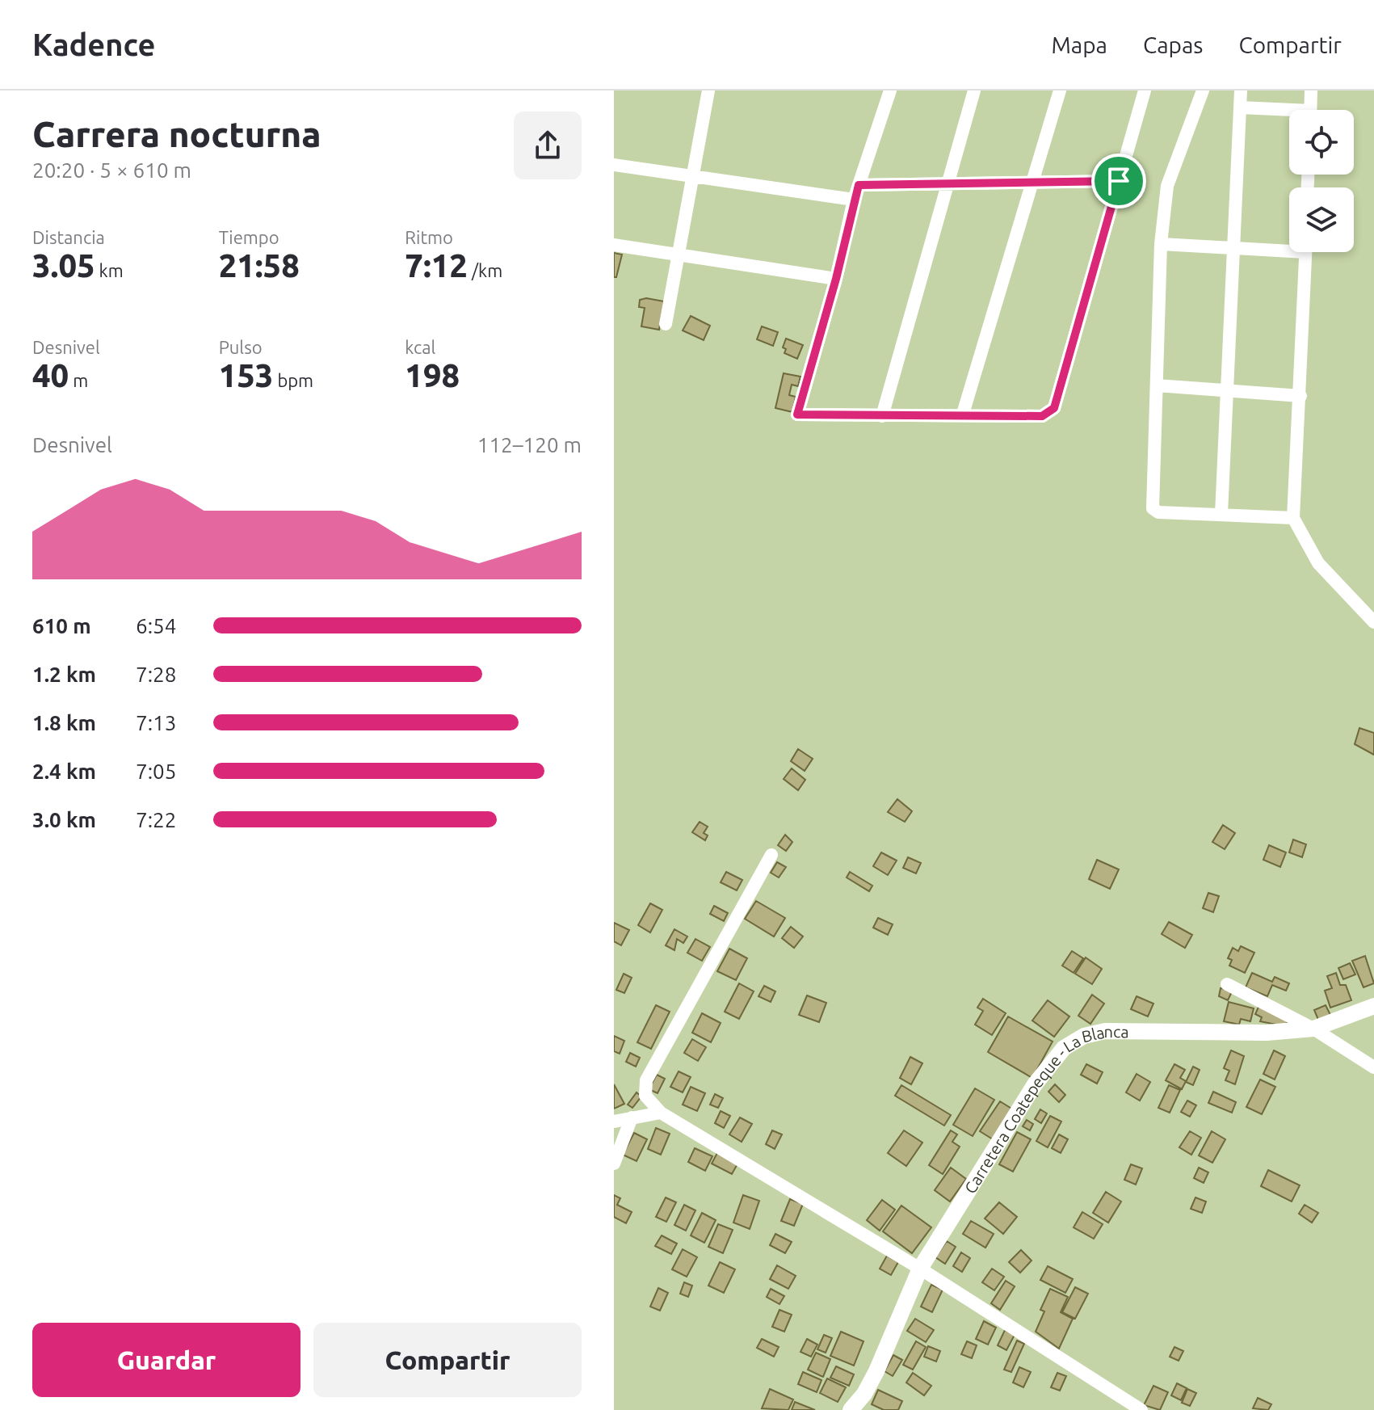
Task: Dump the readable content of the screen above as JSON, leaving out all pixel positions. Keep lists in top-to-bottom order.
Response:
{
  "streets": {
    "main road": ["Carretera Coatepeque - La Blanca"]
  },
  "page": {
    "header": "Kadence",
    "nav": ["Mapa", "Capas", "Compartir"],
    "heading": ["Carrera nocturna", "20:20 · 5 × 610 m"],
    "stats": [
      ["Distancia", "3.05 km"],
      ["Tiempo", "21:58"],
      ["Ritmo", "7:12 /km"],
      ["Desnivel", "40 m"],
      ["Pulso", "153 bpm"],
      ["kcal", "198"]
    ],
    "chart": ["Desnivel", "112–120 m"],
    "list": [
      {
        "name": "610 m",
        "note": "6:54"
      },
      {
        "name": "1.2 km",
        "note": "7:28"
      },
      {
        "name": "1.8 km",
        "note": "7:13"
      },
      {
        "name": "2.4 km",
        "note": "7:05"
      },
      {
        "name": "3.0 km",
        "note": "7:22"
      }
    ],
    "buttons": ["Guardar", "Compartir"]
  }
}
